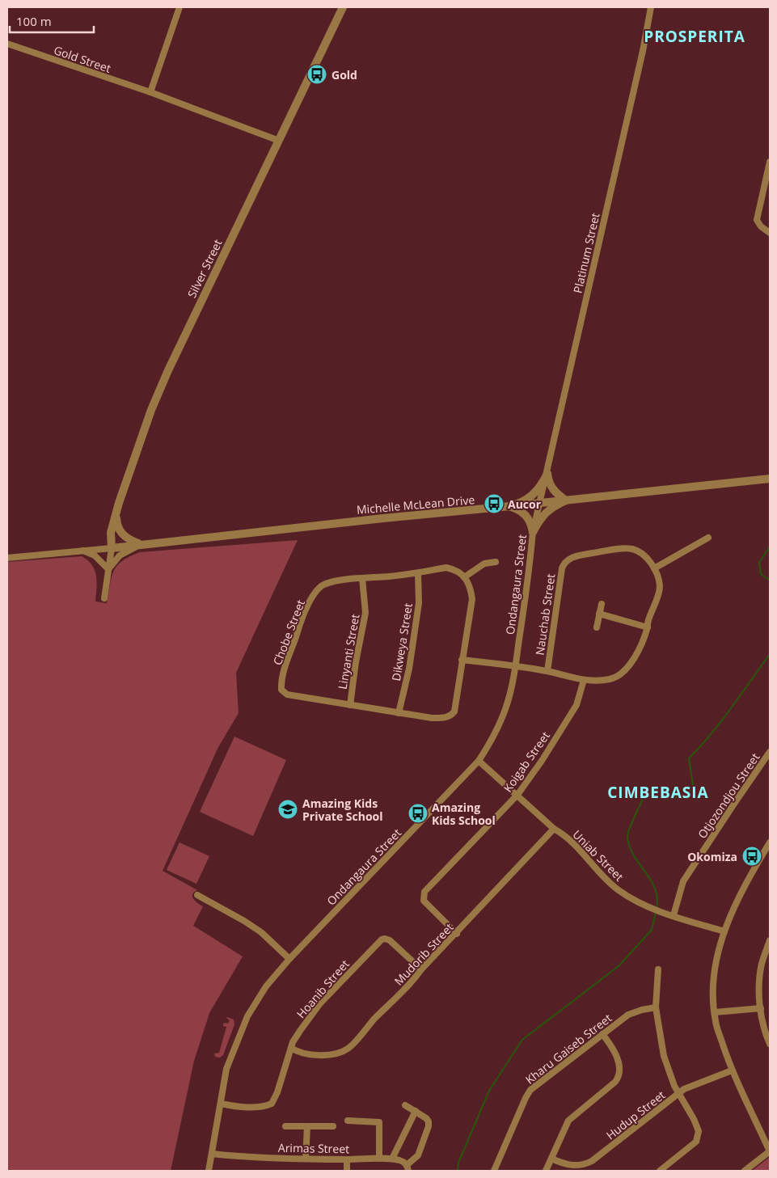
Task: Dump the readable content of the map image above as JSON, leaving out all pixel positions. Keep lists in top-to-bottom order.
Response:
{
  "streets": {
    "street": [
      "Gold Street",
      "Platinum Street",
      "Silver Street",
      "Michelle McLean Drive",
      "Ondangaura Street",
      "Nauchab Street",
      "Chobe Street",
      "Dikweya Street",
      "Linyanti Street",
      "Koigab Street",
      "Otjozondjou Street",
      "Uniab Street",
      "Mudorib Street",
      "Hoanib Street",
      "Kharu Gaiseb Street",
      "Hudup Street",
      "Arimas Street"
    ]
  },
  "crossings": [
    ["Gold Street", "Silver Street"],
    ["Platinum Street", "Michelle McLean Drive"],
    ["Platinum Street", "Ondangaura Street"],
    ["Silver Street", "Michelle McLean Drive"],
    ["Michelle McLean Drive", "Ondangaura Street"],
    ["Ondangaura Street", "Nauchab Street"],
    ["Ondangaura Street", "Uniab Street"],
    ["Ondangaura Street", "Hoanib Street"],
    ["Ondangaura Street", "Arimas Street"],
    ["Nauchab Street", "Koigab Street"],
    ["Chobe Street", "Dikweya Street"],
    ["Chobe Street", "Linyanti Street"],
    ["Koigab Street", "Uniab Street"],
    ["Koigab Street", "Mudorib Street"],
    ["Otjozondjou Street", "Uniab Street"],
    ["Uniab Street", "Mudorib Street"],
    ["Mudorib Street", "Hoanib Street"]
  ],
  "districts": ["PROSPERITA", "CIMBEBASIA"],
  "places": {
    "bus stop": [
      "Gold",
      "Aucor",
      "Amazing Kids School",
      "Okomiza"
    ],
    "school or university": ["Amazing Kids Private School"]
  },
  "scale_bar": "100 m"
}
